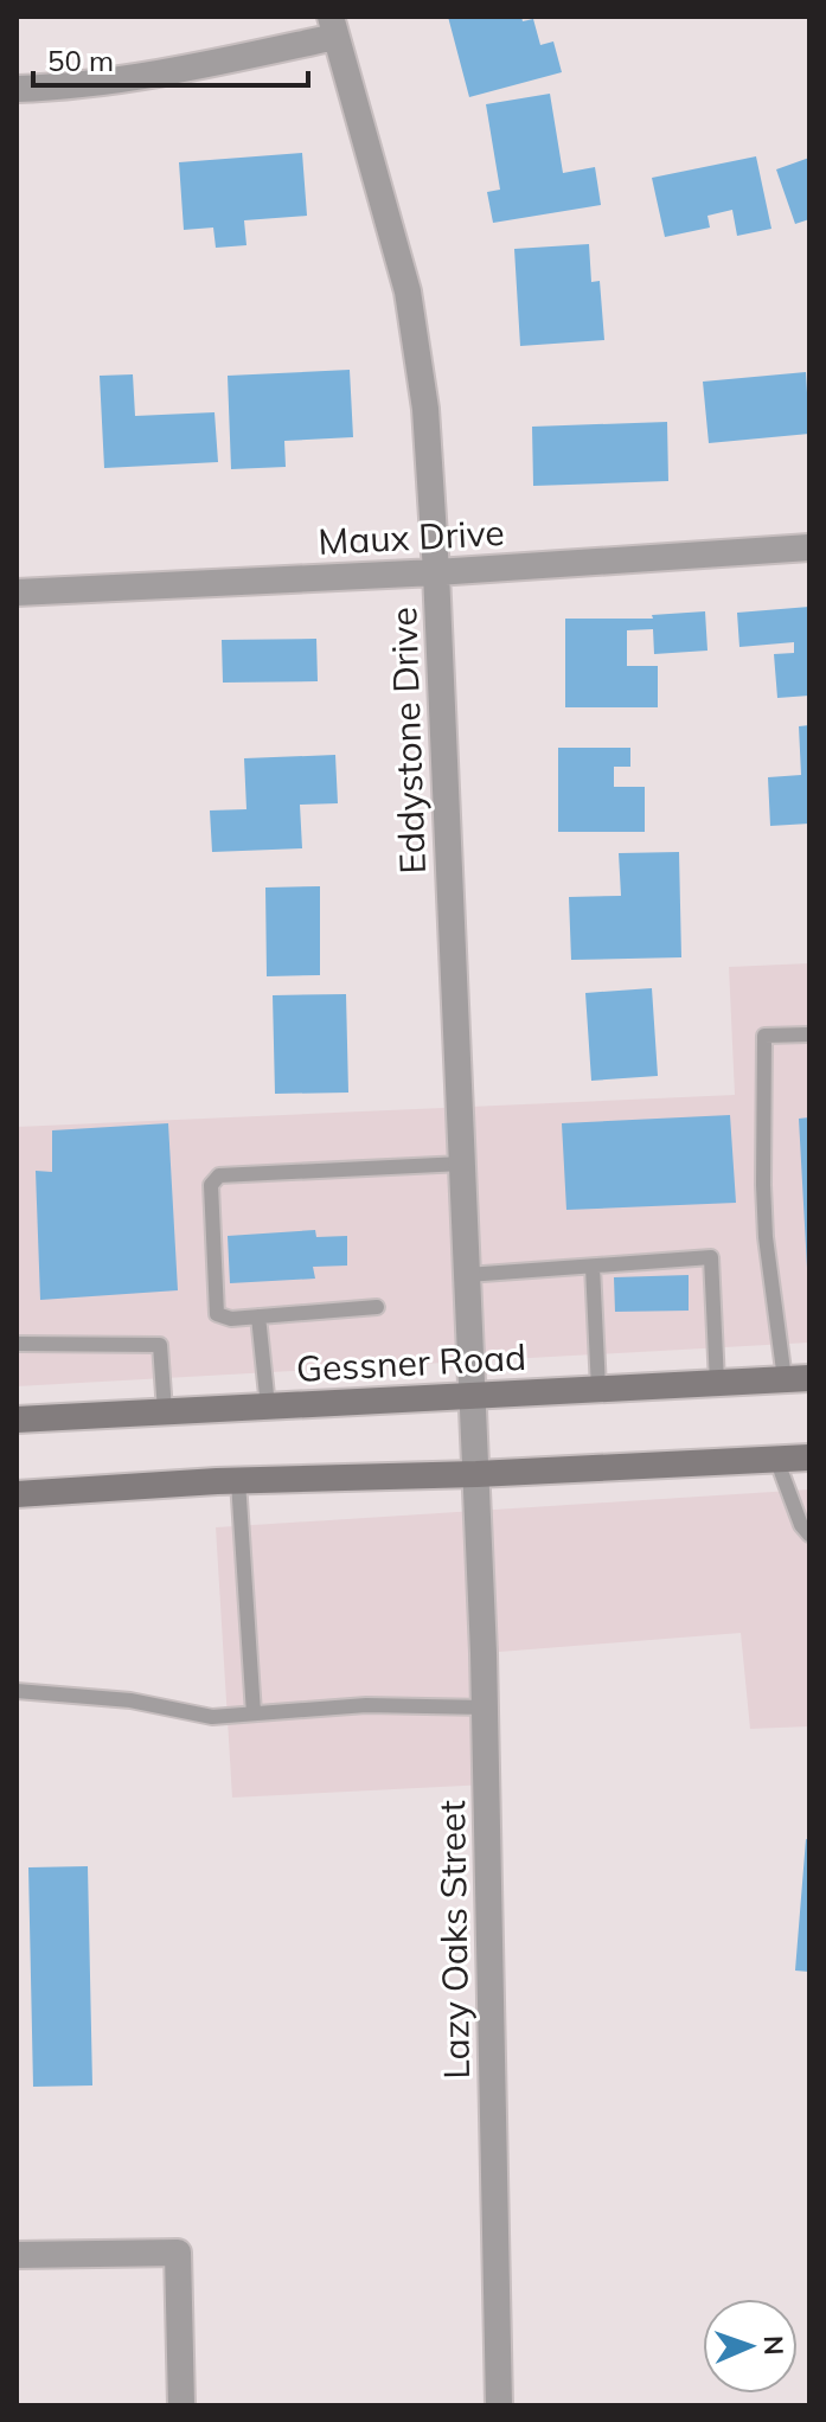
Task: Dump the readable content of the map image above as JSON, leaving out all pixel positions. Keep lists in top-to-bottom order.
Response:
{
  "streets": {
    "main road": ["Gessner Road"],
    "street": ["Maux Drive", "Eddystone Drive", "Lazy Oaks Street"]
  },
  "crossings": [
    ["Maux Drive", "Eddystone Drive"],
    ["Eddystone Drive", "Gessner Road"],
    ["Eddystone Drive", "Lazy Oaks Street"]
  ],
  "scale_bar": "50 m",
  "north": "right"
}
